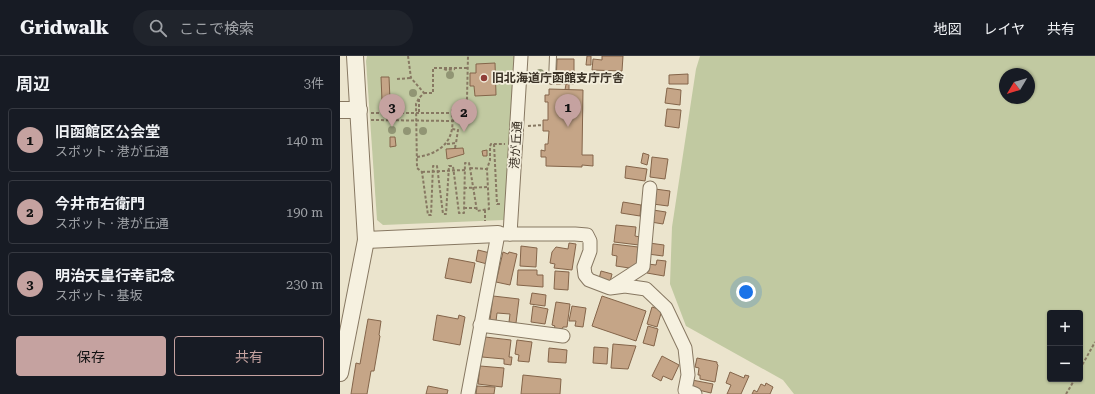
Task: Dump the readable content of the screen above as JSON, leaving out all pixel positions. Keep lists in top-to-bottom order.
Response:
{
  "streets": {
    "street": ["港が丘通"]
  },
  "places": ["旧北海道庁函館支庁庁舎"],
  "north": "bottom left",
  "page": {
    "header": "Gridwalk",
    "search": "ここで検索",
    "nav": ["地図", "レイヤ", "共有"],
    "heading": ["周辺", "3件"],
    "pins": ["1", "3", "2"],
    "list": [
      {
        "mark": "1",
        "name": "旧函館区公会堂",
        "note": "スポット · 港が丘通",
        "value": "140 m"
      },
      {
        "mark": "2",
        "name": "今井市右衛門",
        "note": "スポット · 港が丘通",
        "value": "190 m"
      },
      {
        "mark": "3",
        "name": "明治天皇行幸記念",
        "note": "スポット · 基坂",
        "value": "230 m"
      }
    ],
    "map_buttons": ["+", "−"],
    "buttons": ["保存", "共有"]
  }
}
